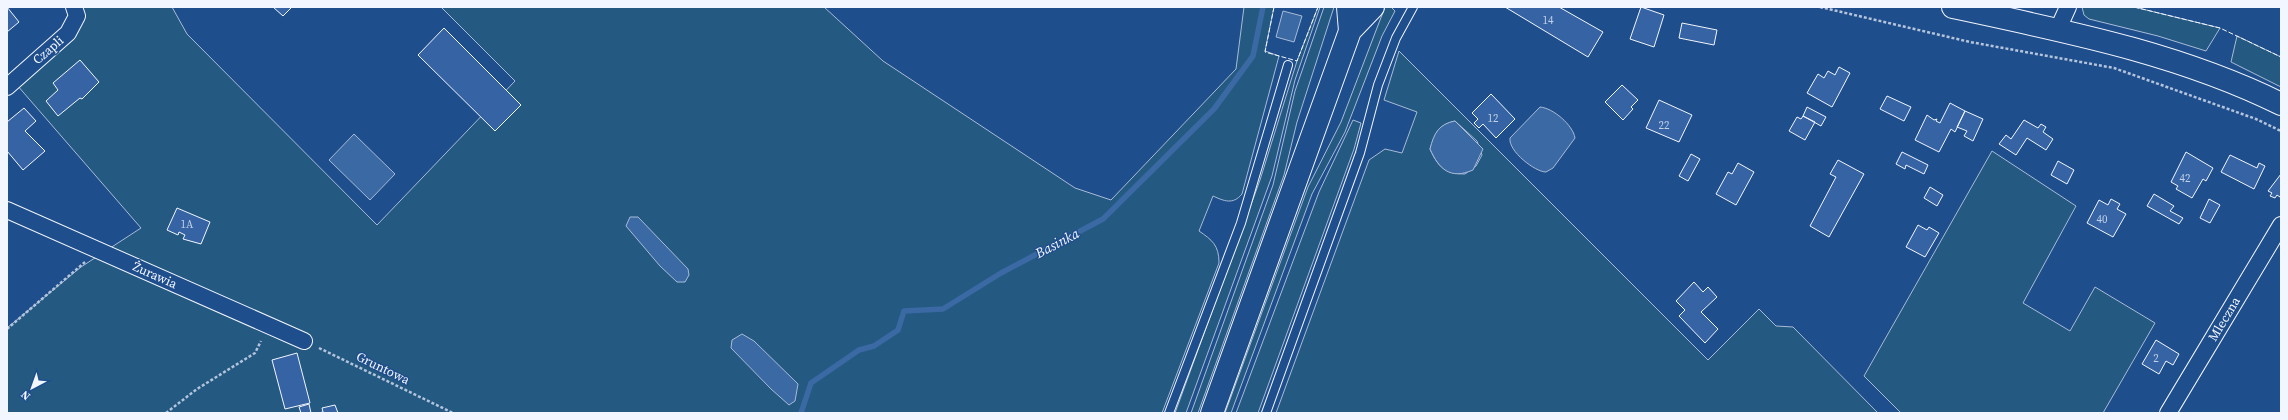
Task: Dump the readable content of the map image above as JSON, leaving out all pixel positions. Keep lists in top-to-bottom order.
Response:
{
  "streets": {
    "street": ["Czapli", "Żurawia", "Mleczna"],
    "path": ["Gruntowa"]
  },
  "crossings": [
    ["Żurawia", "Gruntowa"]
  ],
  "water": ["Basinka"],
  "house_numbers": [
    "14",
    "12",
    "22",
    "42",
    "40",
    "1A",
    "2"
  ],
  "north": "bottom left"
}
